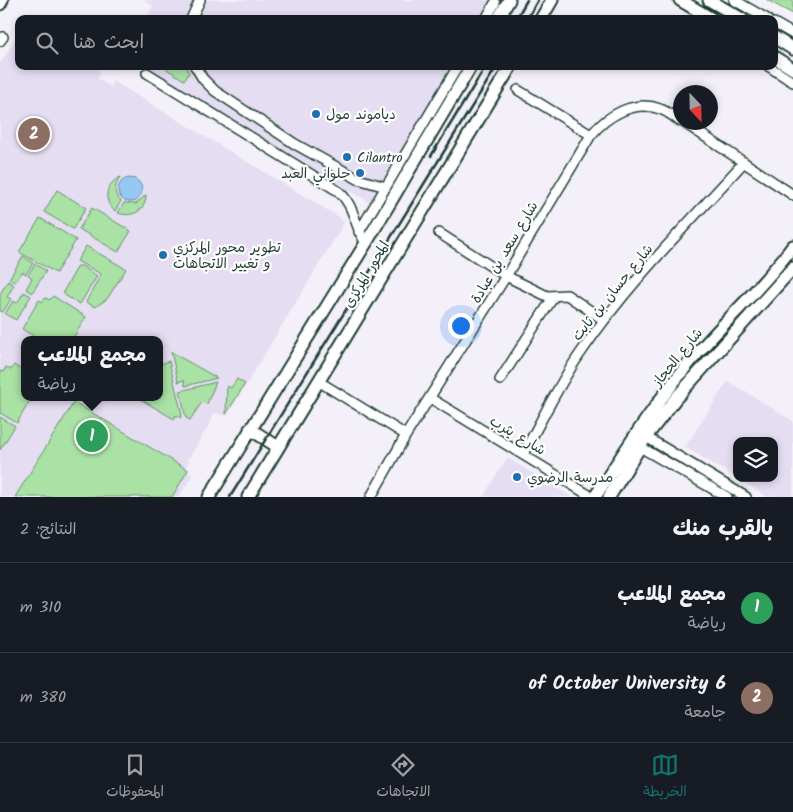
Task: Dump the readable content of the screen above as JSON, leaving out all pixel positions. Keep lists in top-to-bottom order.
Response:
{
  "streets": {
    "main road": ["المحور المركزى", "شارع الحجاز"],
    "street": ["شارع سعد بن عبادة", "شارع حسان بن ثابت", "شارع يثرب"]
  },
  "crossings": [
    ["شارع سعد بن عبادة", "شارع حسان بن ثابت"],
    ["شارع سعد بن عبادة", "شارع يثرب"],
    ["شارع حسان بن ثابت", "شارع يثرب"],
    ["شارع الحجاز", "شارع يثرب"]
  ],
  "places": [
    "دياموند مول",
    "Cilantro",
    "حلواني العبد",
    "تطوير محور المركزي و تغيير الاتجاهات",
    "مدرسة الرضوي"
  ],
  "north": "bottom",
  "page": {
    "search": "ابحث هنا",
    "pins": ["2", "1"],
    "popup": ["مجمع الملاعب", "رياضة"],
    "heading": ["بالقرب منك", "النتائج: 2"],
    "list": [
      {
        "mark": "1",
        "name": "مجمع الملاعب",
        "note": "رياضة",
        "value": "310 m"
      },
      {
        "mark": "2",
        "name": "6 of October University",
        "note": "جامعة",
        "value": "380 m"
      }
    ],
    "nav": ["الخريطة", "الاتجاهات", "المحفوظات"]
  }
}
